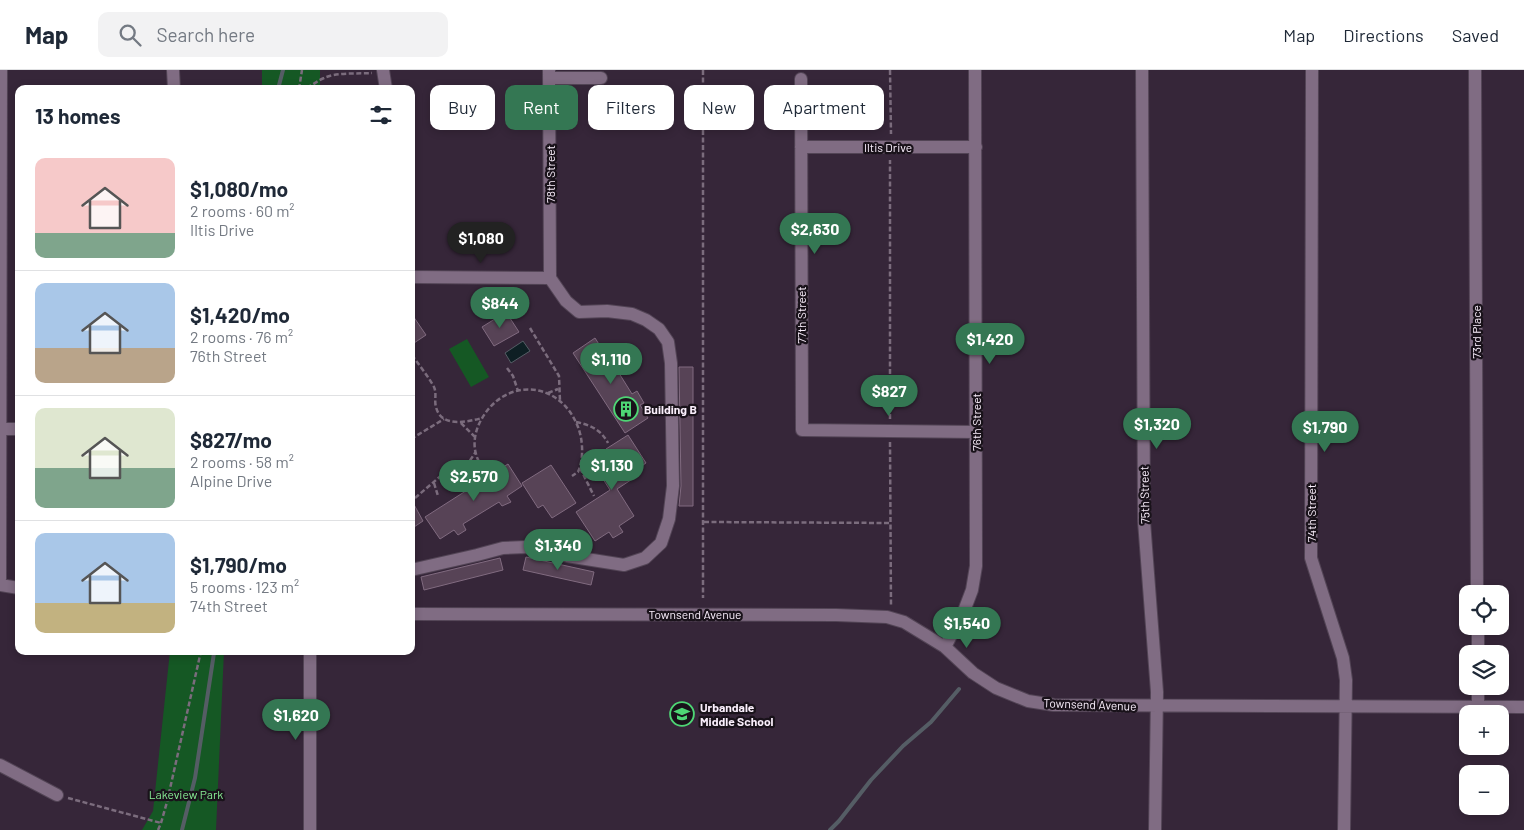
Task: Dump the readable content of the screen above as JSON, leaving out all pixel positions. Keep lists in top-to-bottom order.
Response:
{
  "streets": {
    "street": [
      "Iltis Drive",
      "78th Street",
      "77th Street",
      "73rd Place",
      "76th Street",
      "75th Street",
      "74th Street",
      "Townsend Avenue"
    ]
  },
  "crossings": [
    ["Iltis Drive", "77th Street"],
    ["Iltis Drive", "76th Street"],
    ["76th Street", "Townsend Avenue"],
    ["75th Street", "Townsend Avenue"],
    ["74th Street", "Townsend Avenue"]
  ],
  "parks": ["Lakeview Park"],
  "places": {
    "building": ["Building B"],
    "school or university": ["Urbandale Middle School"]
  },
  "page": {
    "header": "Map",
    "search": "Search here",
    "nav": ["Map", "Directions", "Saved"],
    "chip": [
      "Buy",
      "Rent",
      "Filters",
      "New",
      "Apartment"
    ],
    "heading": "13 homes",
    "list": [
      {
        "name": "$1,080/mo",
        "note": "2 rooms · 60 m² · Iltis Drive"
      },
      {
        "name": "$1,420/mo",
        "note": "2 rooms · 76 m² · 76th Street"
      },
      {
        "name": "$827/mo",
        "note": "2 rooms · 58 m² · Alpine Drive"
      },
      {
        "name": "$1,790/mo",
        "note": "5 rooms · 123 m² · 74th Street"
      }
    ],
    "price": [
      "$2,630",
      "$1,080",
      "$844",
      "$1,420",
      "$1,110",
      "$827",
      "$1,320",
      "$1,790",
      "$1,130",
      "$2,570",
      "$1,340",
      "$1,540",
      "$1,620"
    ],
    "map_buttons": ["+", "−"]
  }
}
